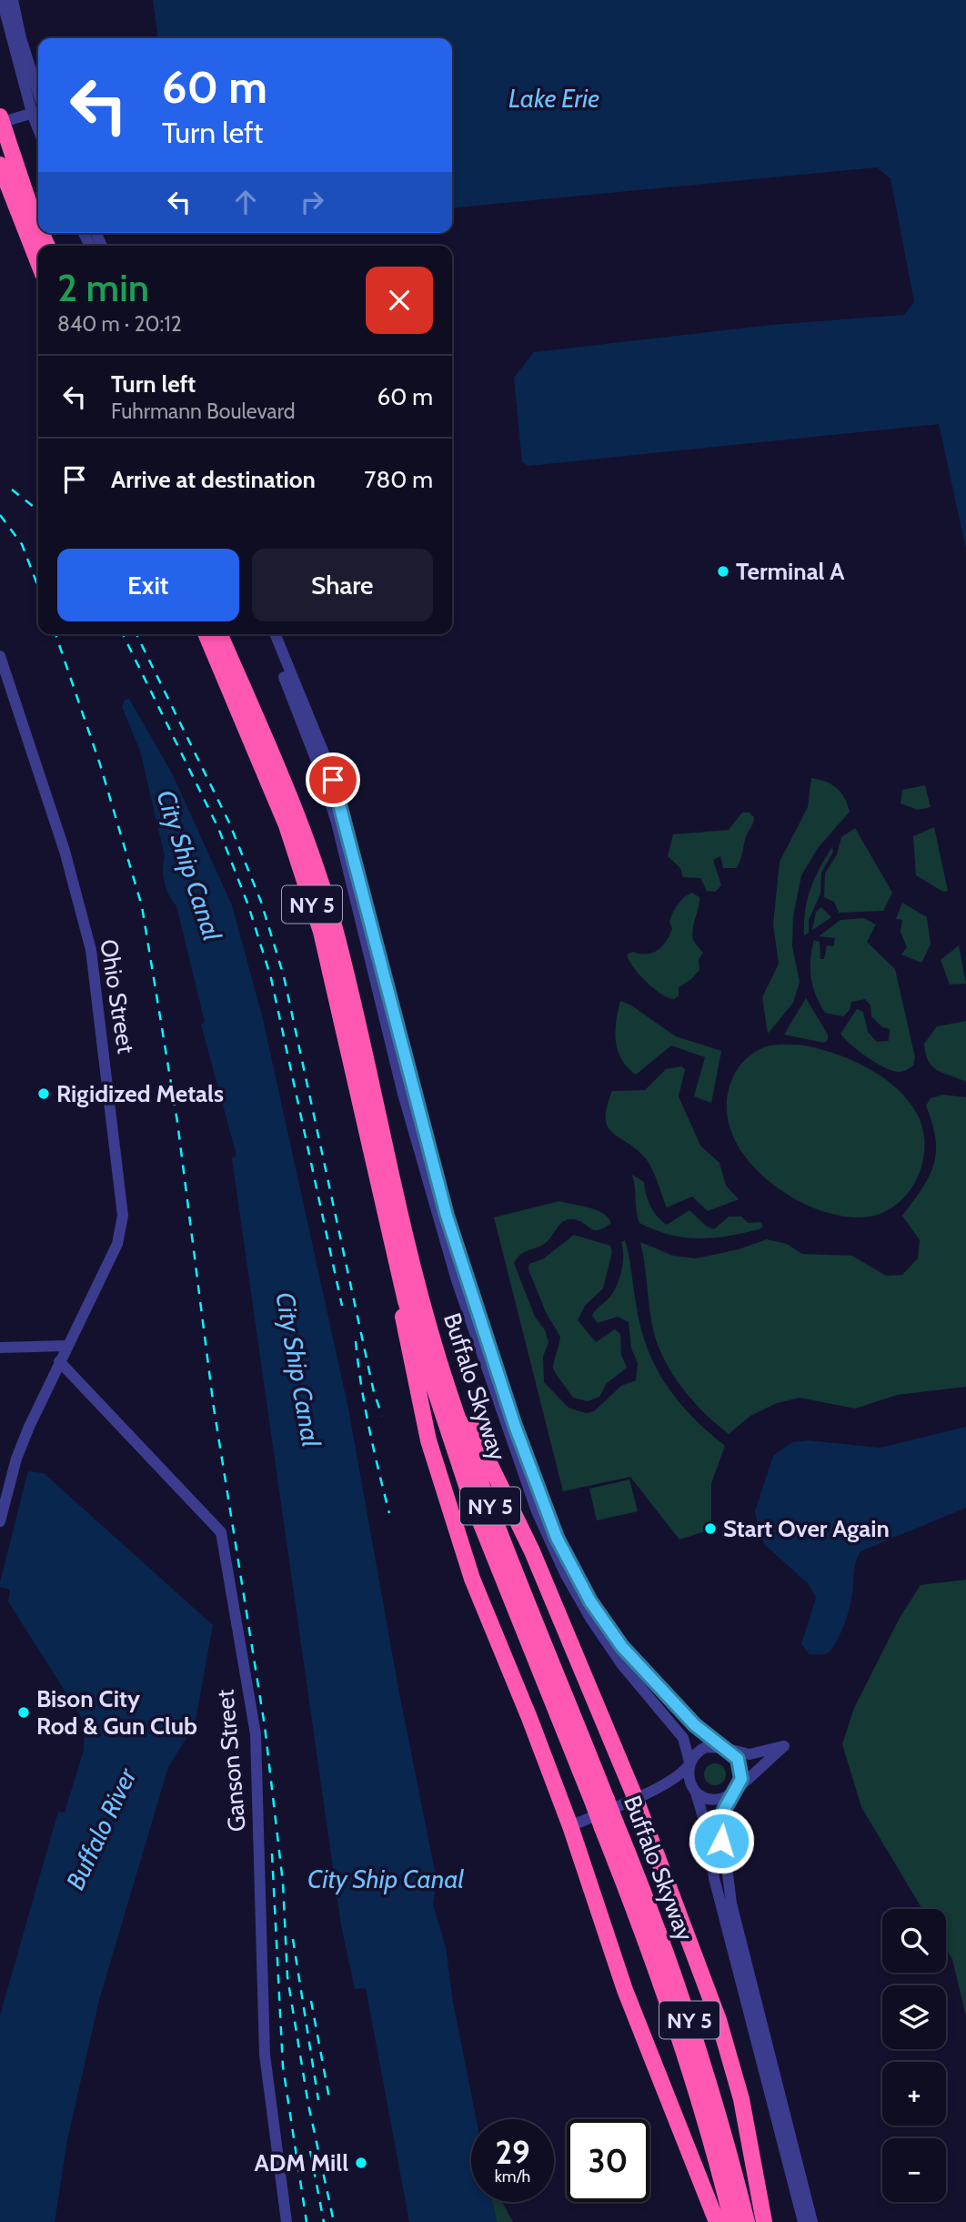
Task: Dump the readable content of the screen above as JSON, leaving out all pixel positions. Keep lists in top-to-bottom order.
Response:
{
  "streets": {
    "highway": ["NY 5", "Buffalo Skyway"],
    "street": ["Ohio Street", "Ganson Street"]
  },
  "crossings": [
    ["Ohio Street", "Ganson Street"]
  ],
  "water": ["Lake Erie", "City Ship Canal", "Buffalo River"],
  "places": [
    "Terminal A",
    "Rigidized Metals",
    "Start Over Again",
    "Bison City Rod & Gun Club",
    "ADM Mill"
  ],
  "page": {
    "turn": ["60 m", "Turn left"],
    "heading": ["2 min", "840 m · 20:12"],
    "list": [
      {
        "name": "Turn left",
        "note": "Fuhrmann Boulevard",
        "value": "60 m"
      },
      {
        "name": "Arrive at destination",
        "value": "780 m"
      }
    ],
    "buttons": ["Exit", "Share"],
    "map_buttons": ["+", "−"],
    "speed": "29 km/h",
    "limit": "30"
  }
}
